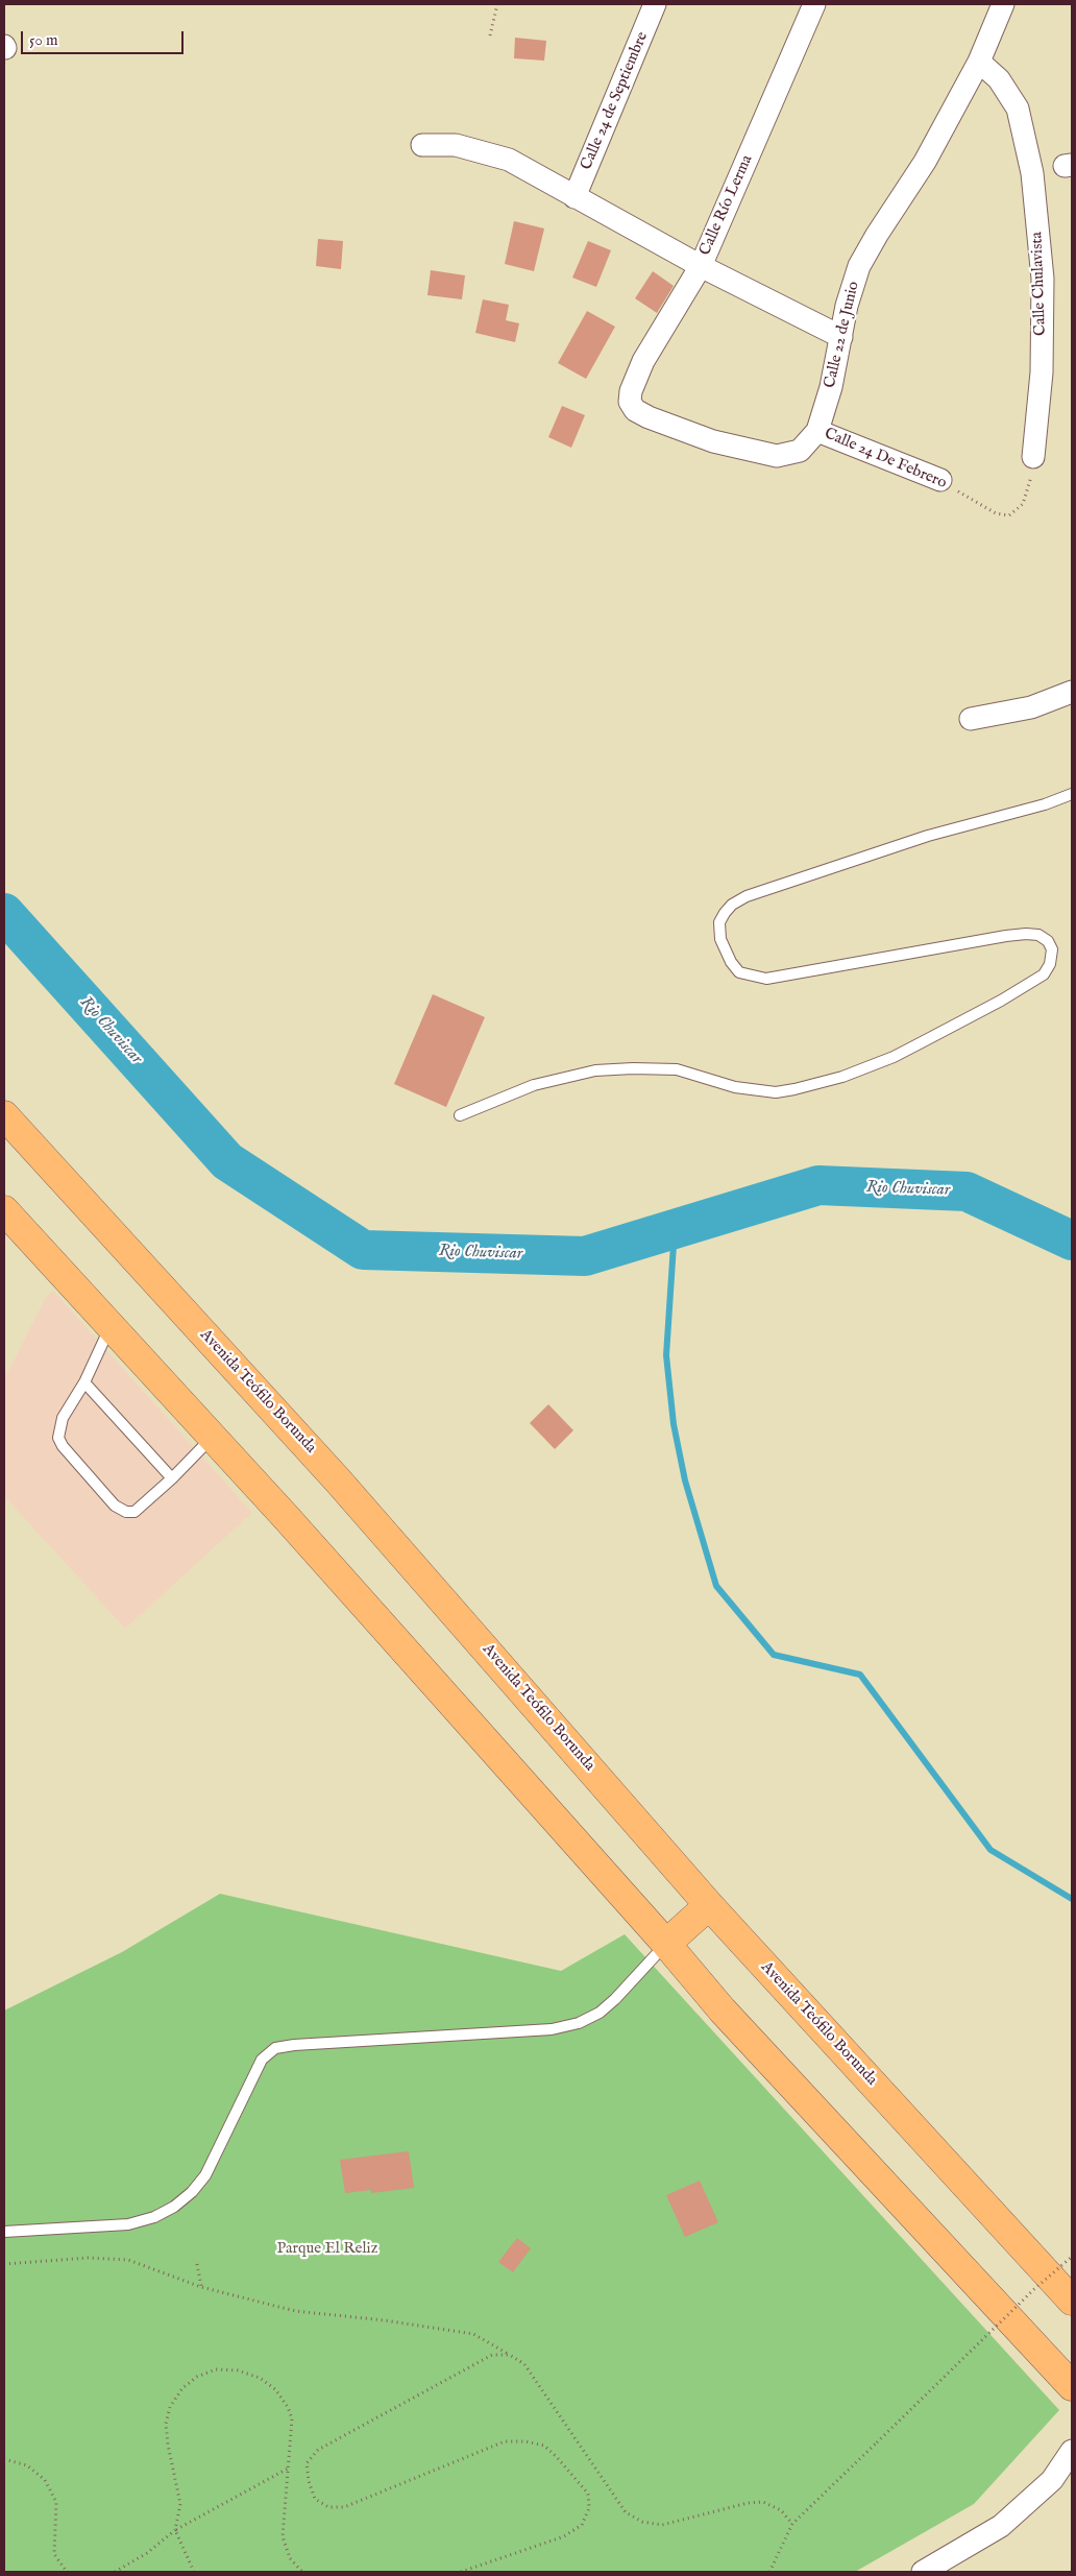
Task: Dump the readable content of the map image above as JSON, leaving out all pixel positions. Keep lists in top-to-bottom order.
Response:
{
  "streets": {
    "main road": ["Avenida Teófilo Borunda"],
    "street": [
      "Calle 24 de Septiembre",
      "Calle Río Lerma",
      "Calle Chulavista",
      "Calle 22 de Junio",
      "Calle 24 De Febrero"
    ]
  },
  "crossings": [
    ["Calle Río Lerma", "Calle 22 de Junio"],
    ["Calle Chulavista", "Calle 22 de Junio"],
    ["Calle Chulavista", "Calle 24 De Febrero"],
    ["Calle 22 de Junio", "Calle 24 De Febrero"]
  ],
  "water": ["Rio Chuviscar"],
  "parks": ["Parque El Reliz"],
  "scale_bar": "50 m"
}
